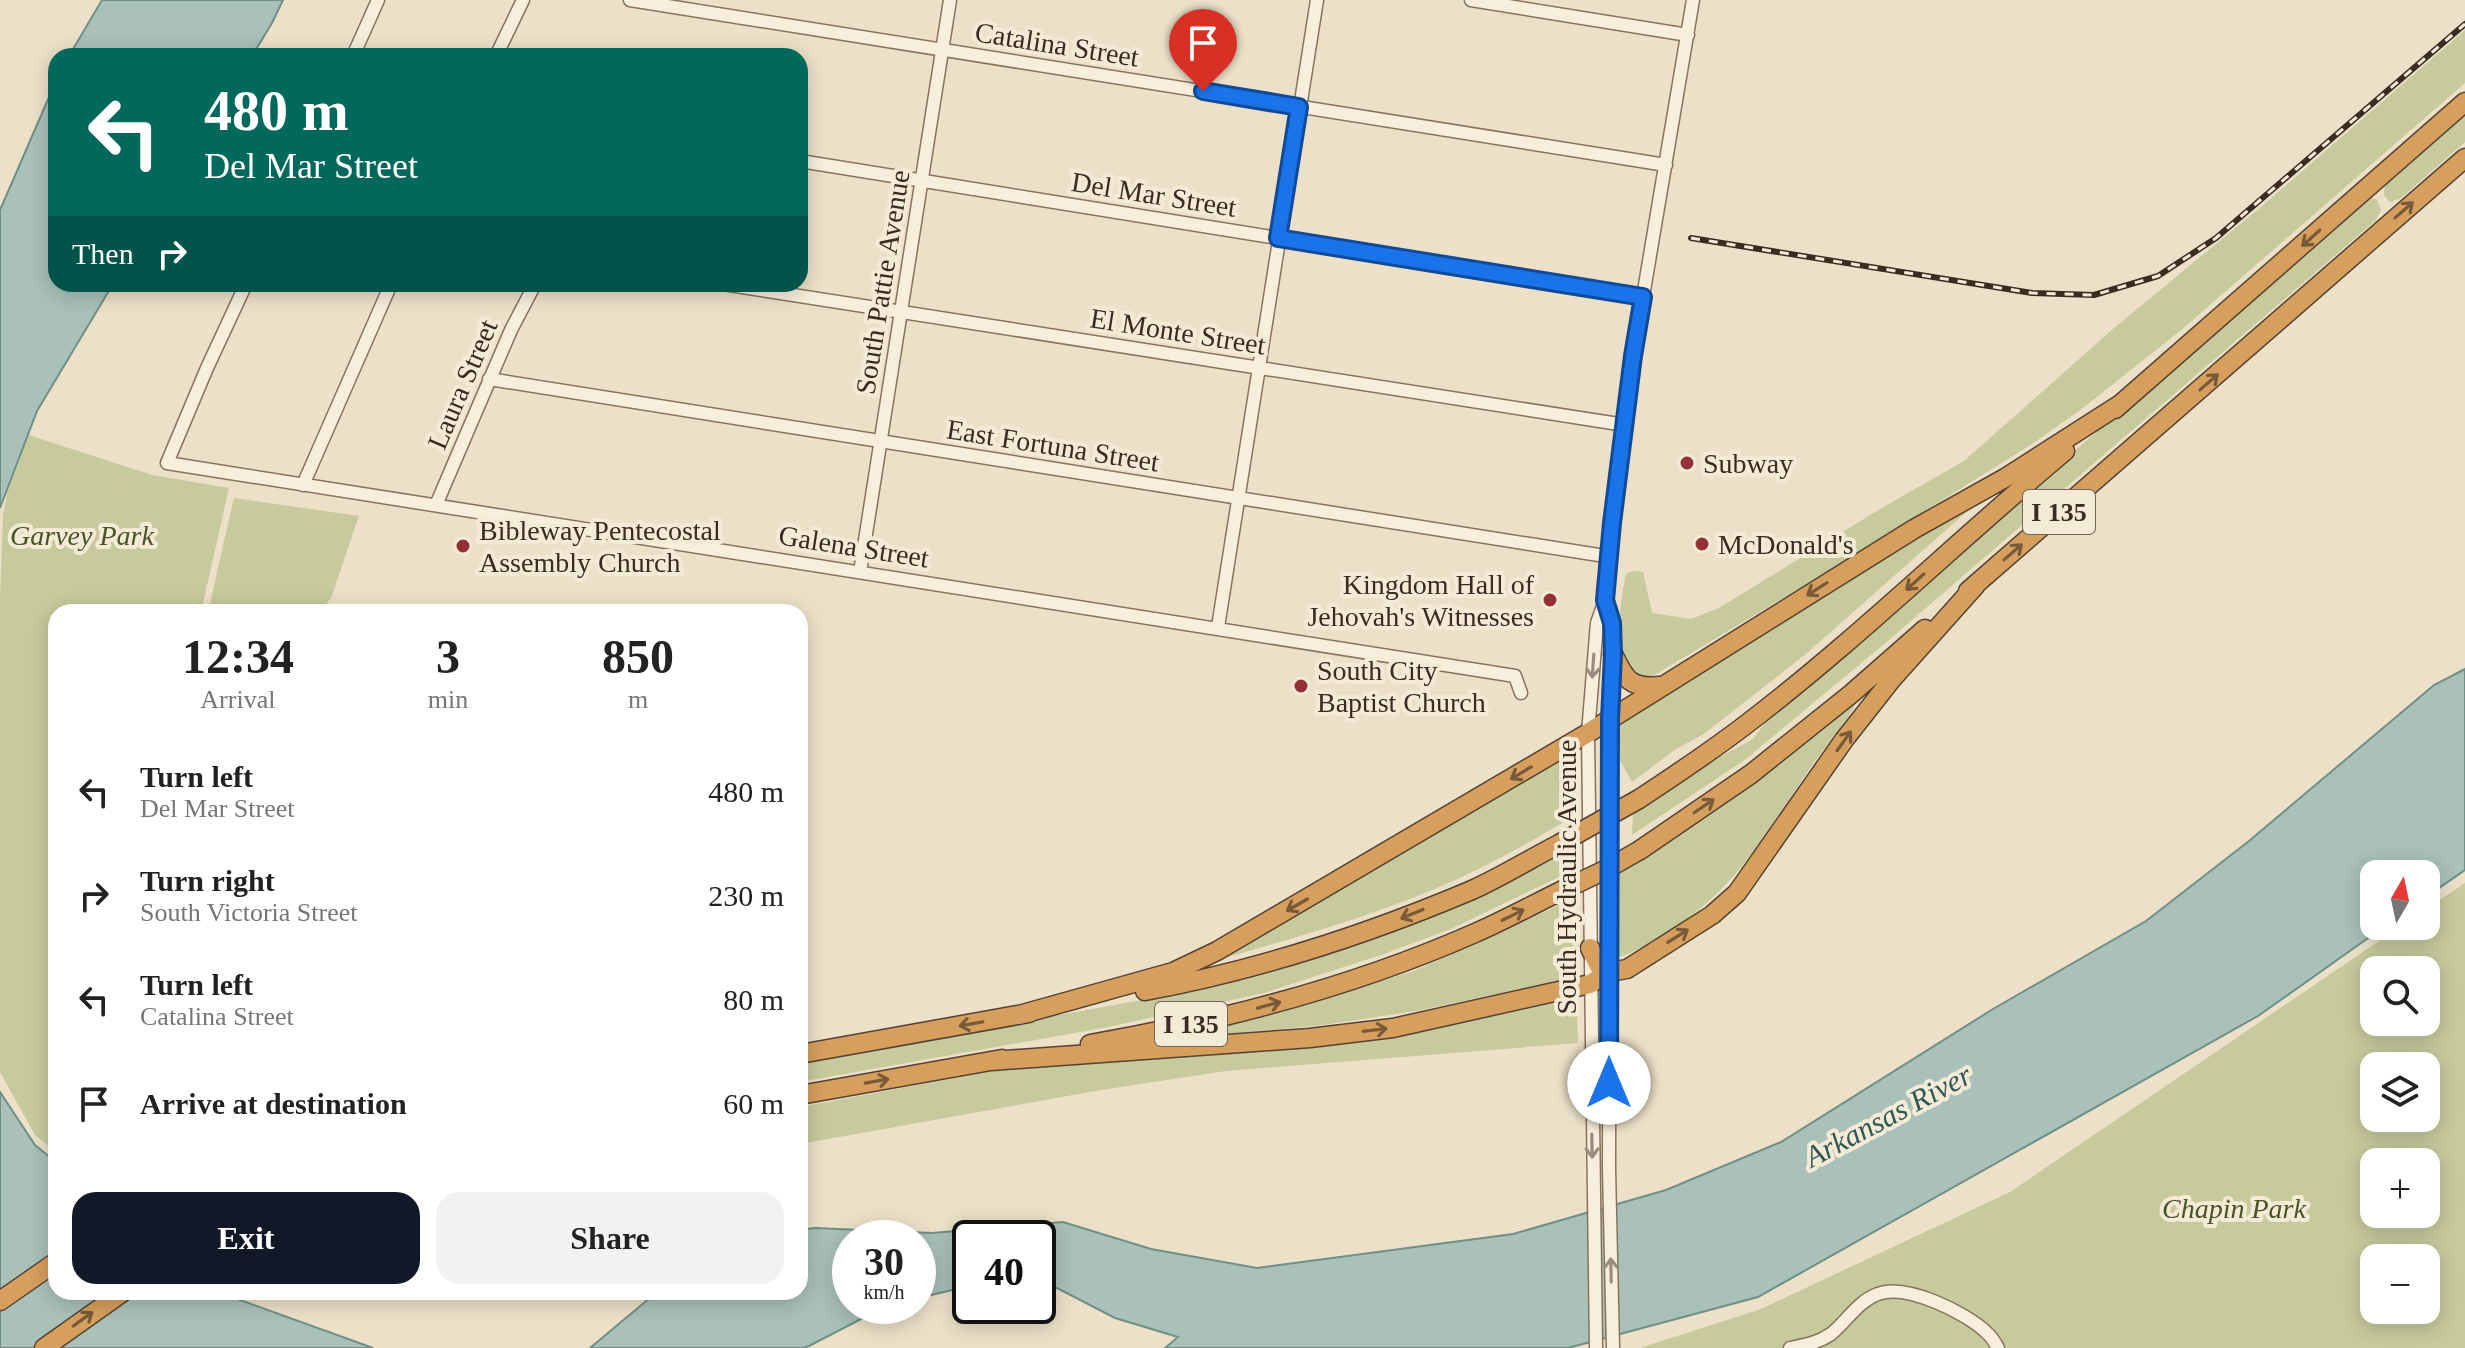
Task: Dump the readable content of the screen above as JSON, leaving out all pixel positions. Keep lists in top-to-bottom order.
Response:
{
  "streets": {
    "highway": ["I 135"],
    "street": [
      "Catalina Street",
      "Del Mar Street",
      "South Pattie Avenue",
      "El Monte Street",
      "Laura Street",
      "East Fortuna Street",
      "Galena Street",
      "South Hydraulic Avenue"
    ]
  },
  "crossings": [
    ["Catalina Street", "South Pattie Avenue"],
    ["Catalina Street", "South Hydraulic Avenue"],
    ["Del Mar Street", "South Pattie Avenue"],
    ["Del Mar Street", "South Hydraulic Avenue"],
    ["South Pattie Avenue", "El Monte Street"],
    ["South Pattie Avenue", "East Fortuna Street"],
    ["South Pattie Avenue", "Galena Street"],
    ["El Monte Street", "South Hydraulic Avenue"],
    ["Laura Street", "East Fortuna Street"],
    ["Laura Street", "Galena Street"],
    ["East Fortuna Street", "South Hydraulic Avenue"]
  ],
  "water": ["Arkansas River"],
  "parks": ["Garvey Park", "Chapin Park"],
  "places": [
    "Subway",
    "McDonald's",
    "Bibleway Pentecostal Assembly Church",
    "Kingdom Hall of Jehovah's Witnesses",
    "South City Baptist Church"
  ],
  "north": "top",
  "page": {
    "turn": ["480 m", "Del Mar Street"],
    "then": "Then",
    "eta": [
      "12:34",
      "Arrival",
      "3",
      "min",
      "850",
      "m"
    ],
    "list": [
      {
        "name": "Turn left",
        "note": "Del Mar Street",
        "value": "480 m"
      },
      {
        "name": "Turn right",
        "note": "South Victoria Street",
        "value": "230 m"
      },
      {
        "name": "Turn left",
        "note": "Catalina Street",
        "value": "80 m"
      },
      {
        "name": "Arrive at destination",
        "value": "60 m"
      }
    ],
    "map_buttons": ["+", "−"],
    "buttons": ["Exit", "Share"],
    "speed": "30 km/h",
    "limit": "40"
  }
}
